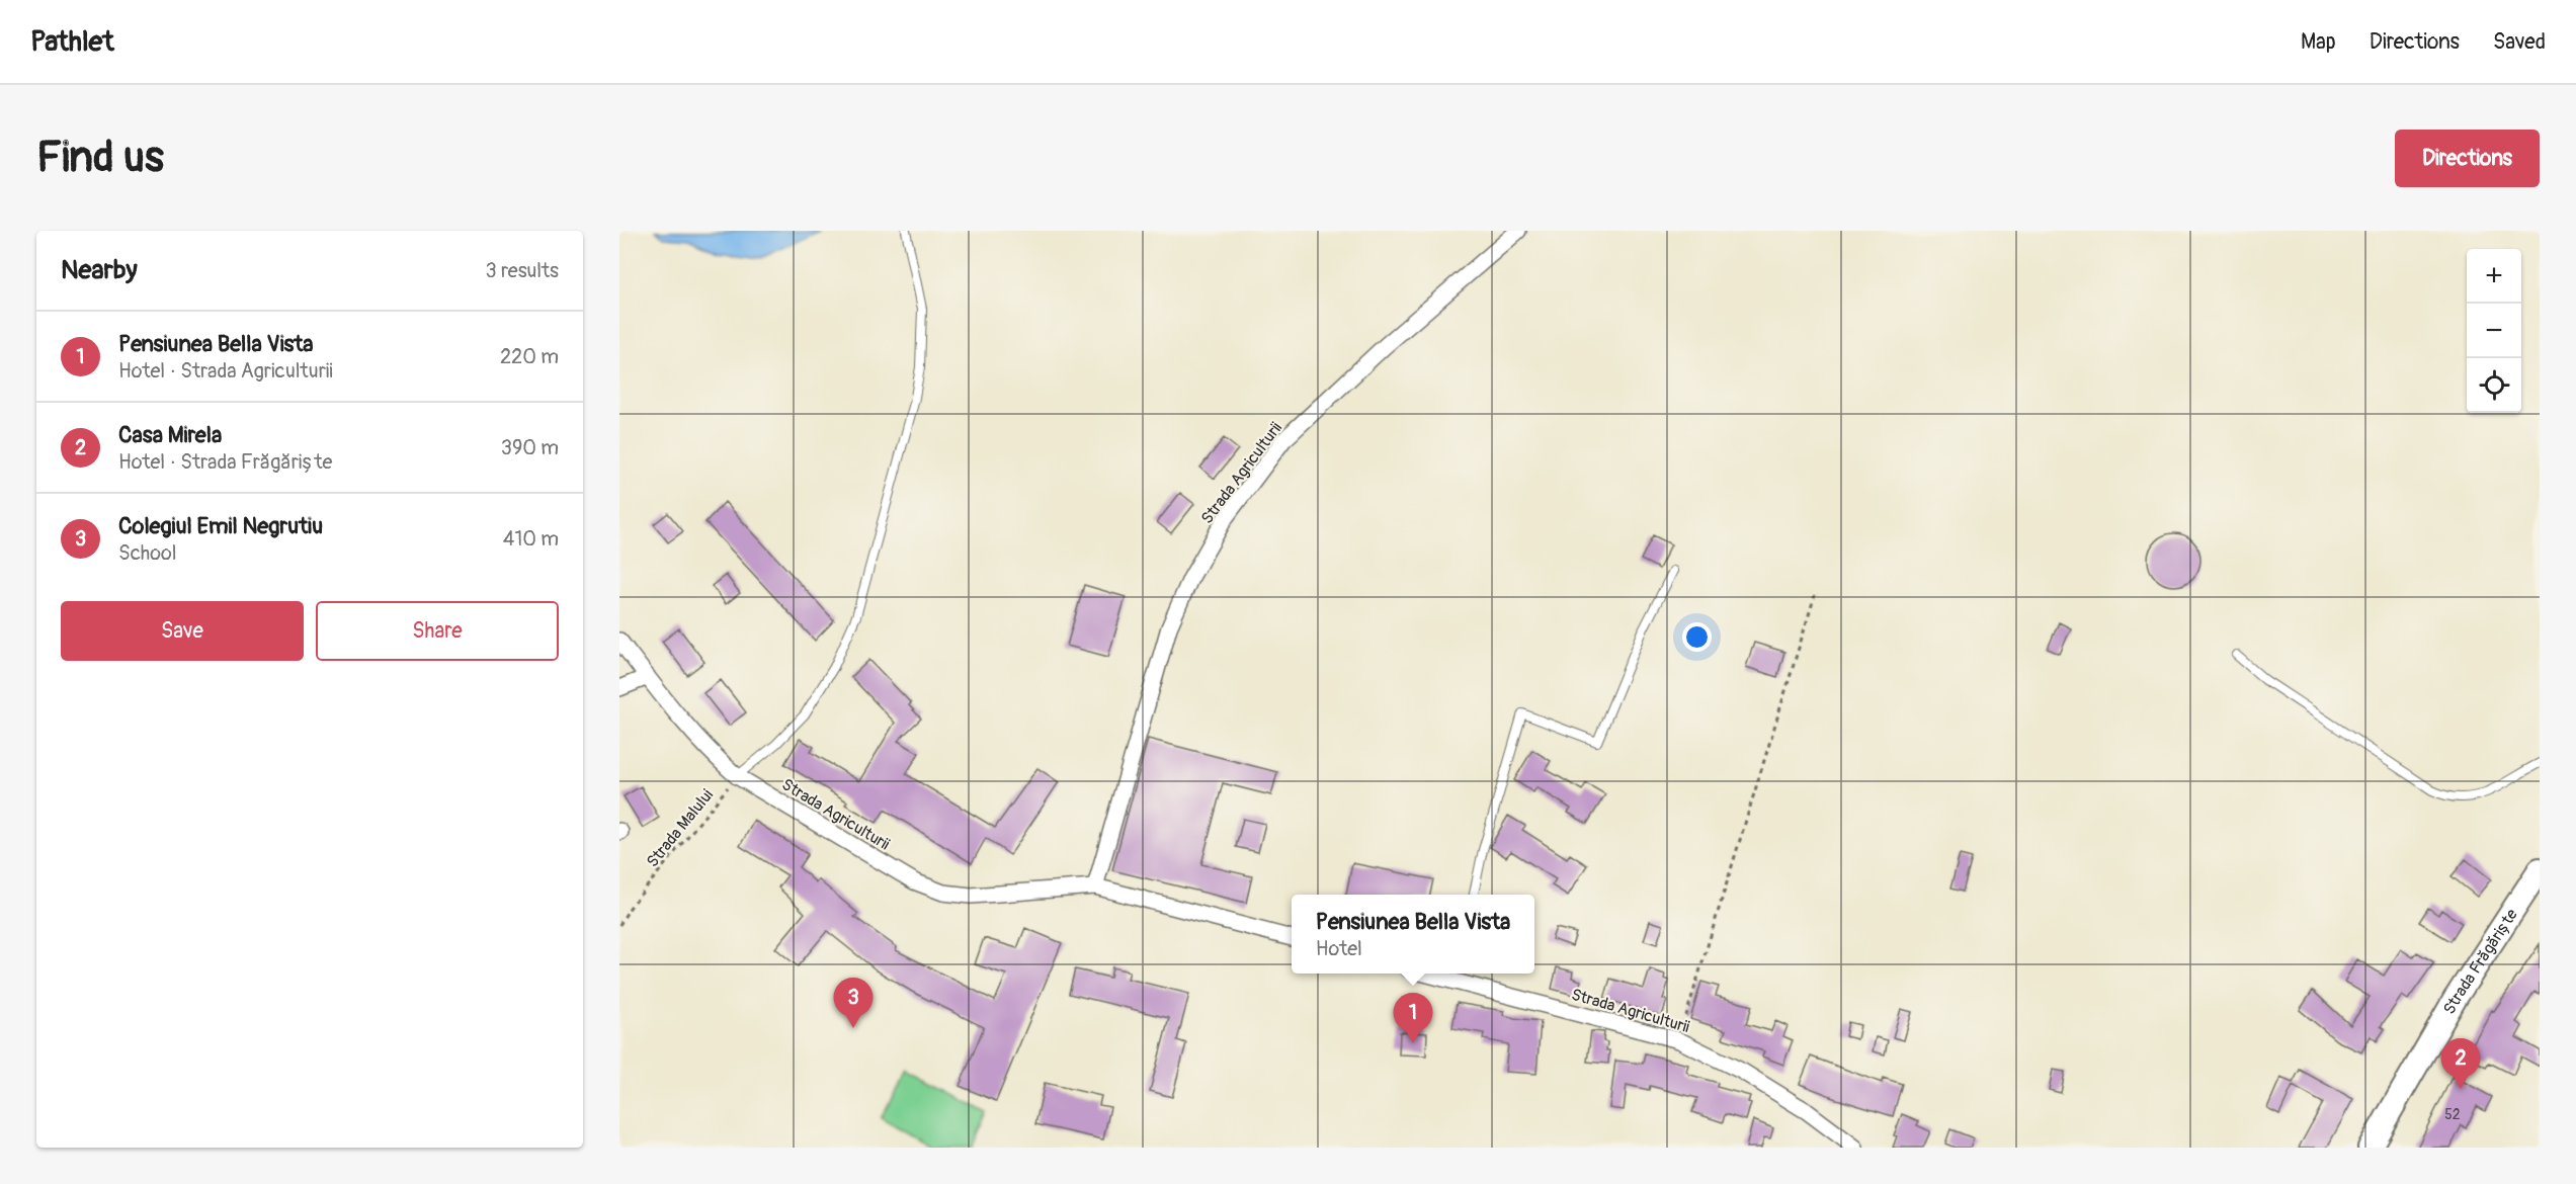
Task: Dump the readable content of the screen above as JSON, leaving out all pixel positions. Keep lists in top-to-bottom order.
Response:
{
  "streets": {
    "street": ["Strada Agriculturii", "Strada Frăgăriște"],
    "path": ["Strada Malului"]
  },
  "crossings": [
    ["Strada Agriculturii", "Strada Malului"]
  ],
  "house_numbers": ["52"],
  "page": {
    "header": "Pathlet",
    "nav": ["Map", "Directions", "Saved"],
    "buttons": [
      "Directions",
      ["Save", "Share"]
    ],
    "title": "Find us",
    "heading": ["Nearby", "3 results"],
    "map_buttons": ["+", "−"],
    "list": [
      {
        "mark": "1",
        "name": "Pensiunea Bella Vista",
        "note": "Hotel · Strada Agriculturii",
        "value": "220 m"
      },
      {
        "mark": "2",
        "name": "Casa Mirela",
        "note": "Hotel · Strada Frăgăriște",
        "value": "390 m"
      },
      {
        "mark": "3",
        "name": "Colegiul Emil Negrutiu",
        "note": "School",
        "value": "410 m"
      }
    ],
    "popup": ["Pensiunea Bella Vista", "Hotel"],
    "pins": ["3", "1", "2"]
  }
}
